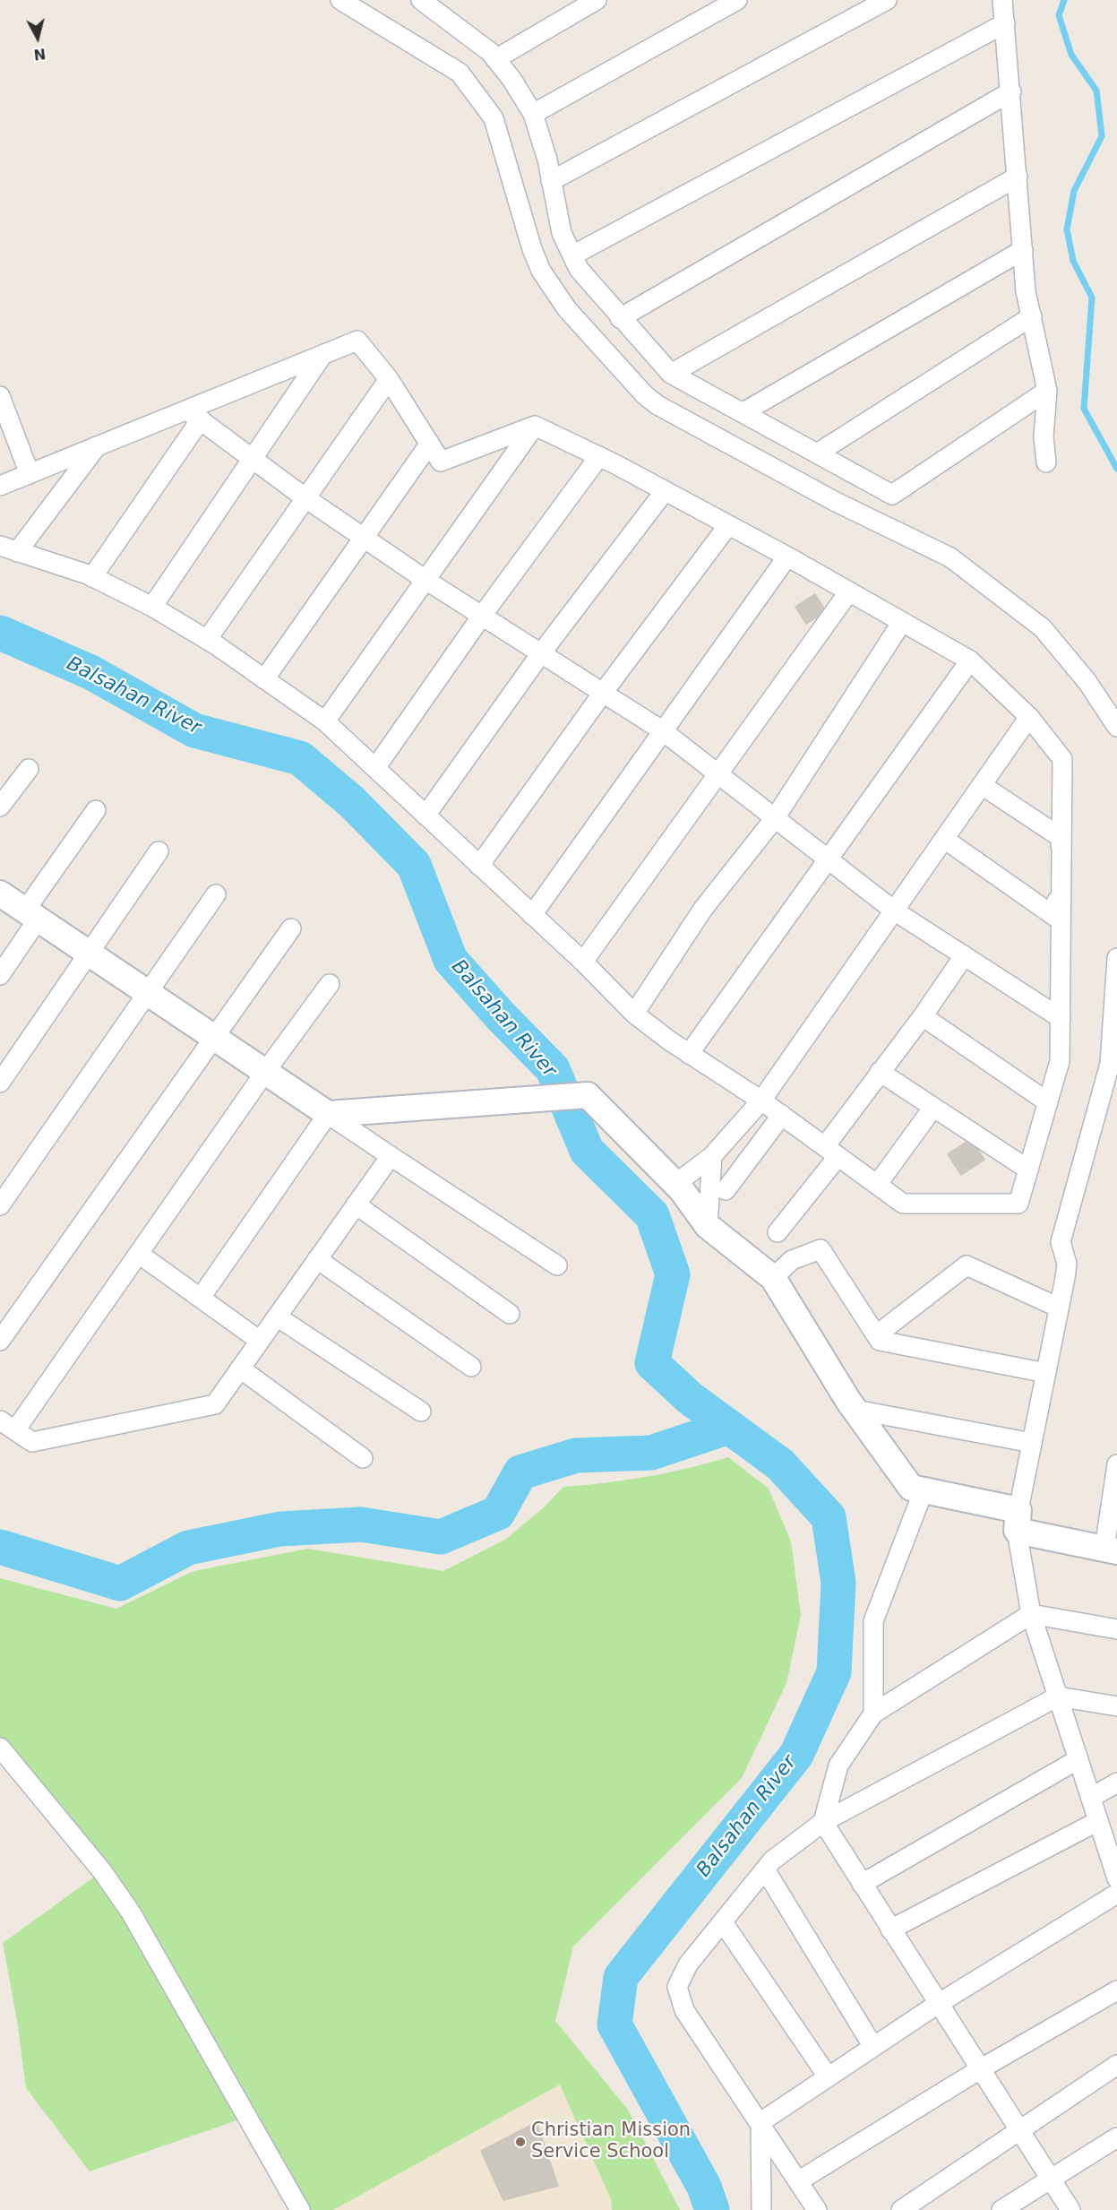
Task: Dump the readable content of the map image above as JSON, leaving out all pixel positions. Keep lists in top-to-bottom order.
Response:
{
  "water": ["Balsahan River"],
  "places": ["Christian Mission Service School"],
  "north": "bottom"
}
